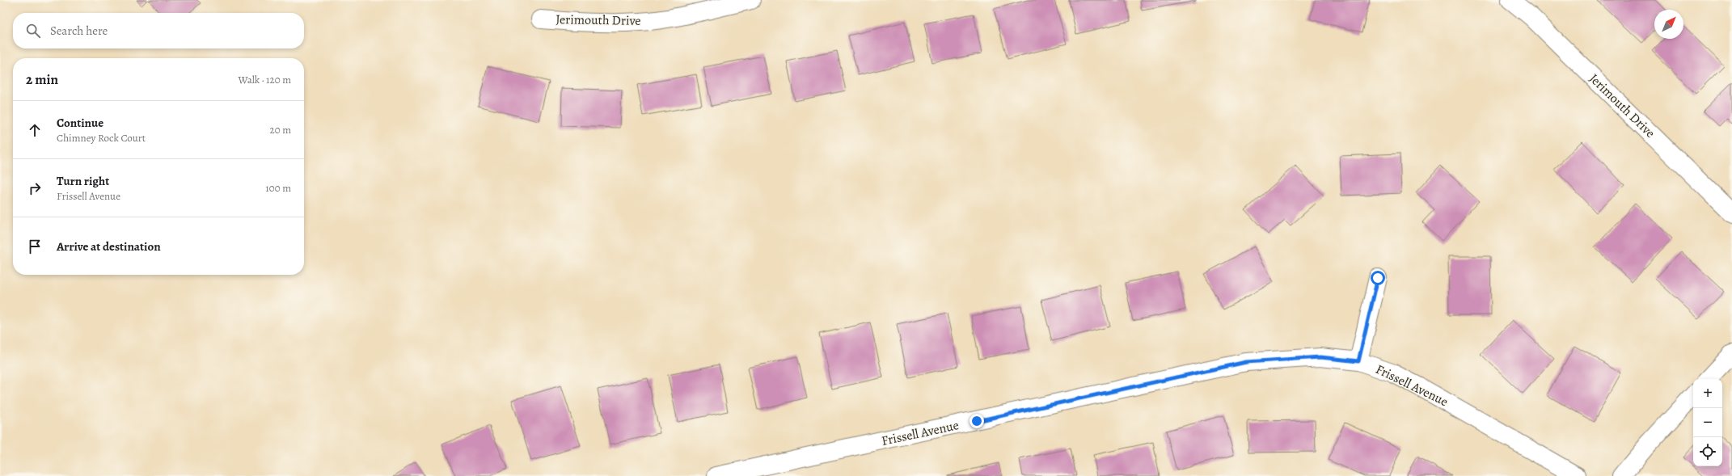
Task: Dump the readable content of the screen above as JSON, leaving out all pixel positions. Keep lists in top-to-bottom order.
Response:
{
  "streets": {
    "street": ["Jerimouth Drive", "Frissell Avenue"]
  },
  "north": "top right",
  "page": {
    "search": "Search here",
    "heading": ["2 min", "Walk · 120 m"],
    "list": [
      ["Continue", "Chimney Rock Court", "20 m"],
      ["Turn right", "Frissell Avenue", "100 m"],
      "Arrive at destination"
    ],
    "map_buttons": ["+", "−"]
  }
}
